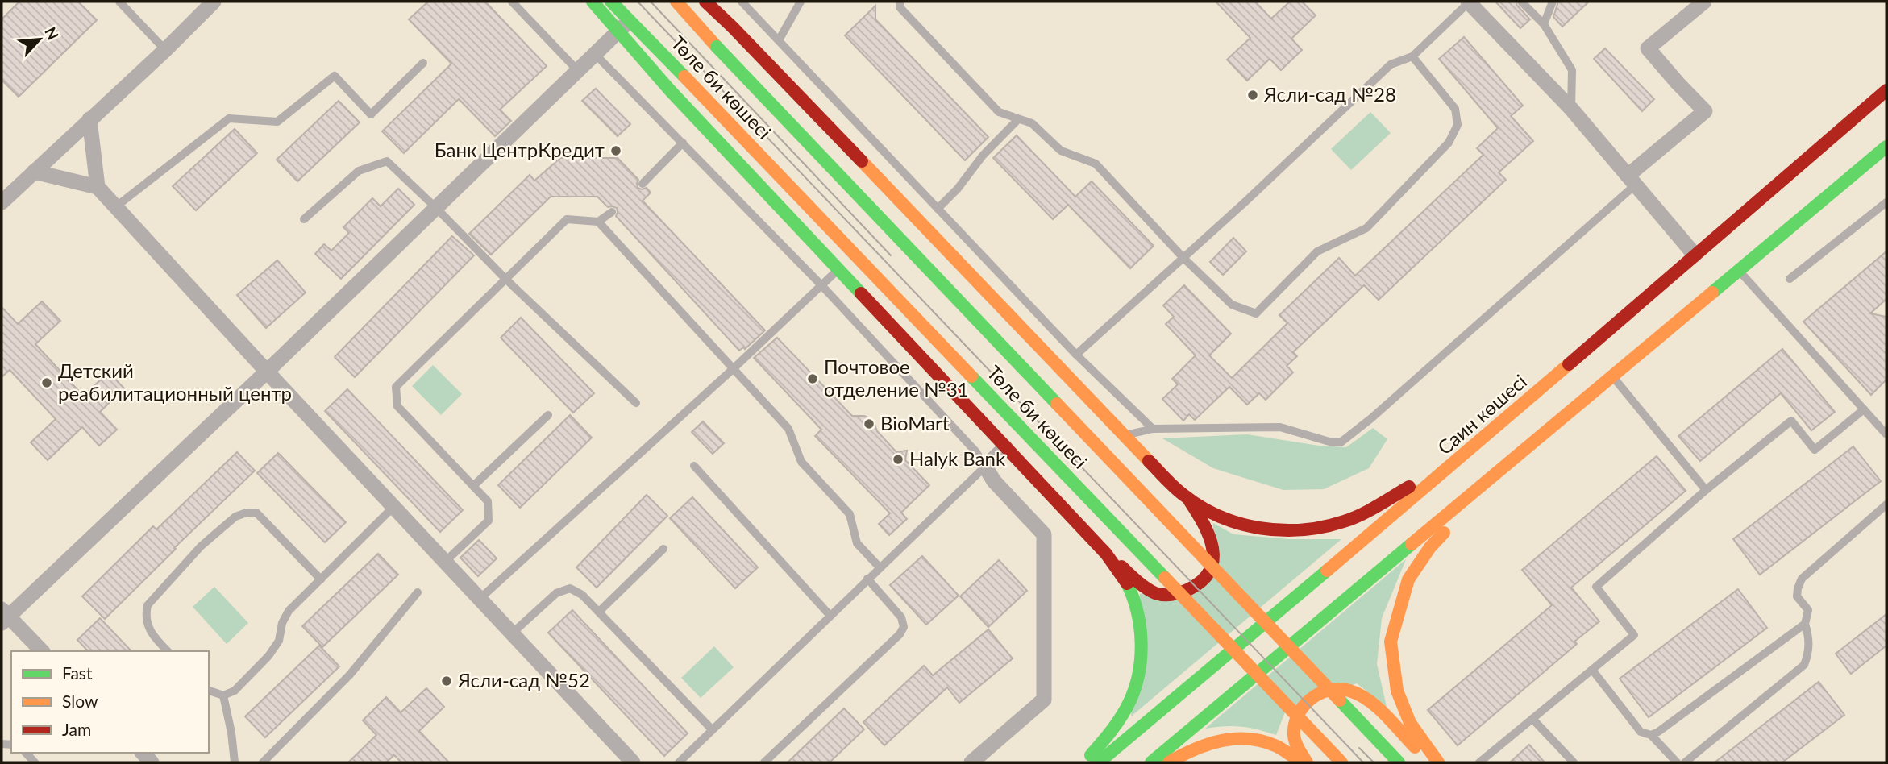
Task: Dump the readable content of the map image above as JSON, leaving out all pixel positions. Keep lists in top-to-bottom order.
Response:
{
  "streets": {
    "main road": ["Төле би көшесі", "Саин көшесі"]
  },
  "places": [
    "Ясли-сад №28",
    "Банк ЦентрКредит",
    "Почтовое отделение №31",
    "Детский реабилитационный центр",
    "BioMart",
    "Halyk Bank",
    "Ясли-сад №52"
  ],
  "legend": ["Fast", "Slow", "Jam"],
  "north": "top right"
}
